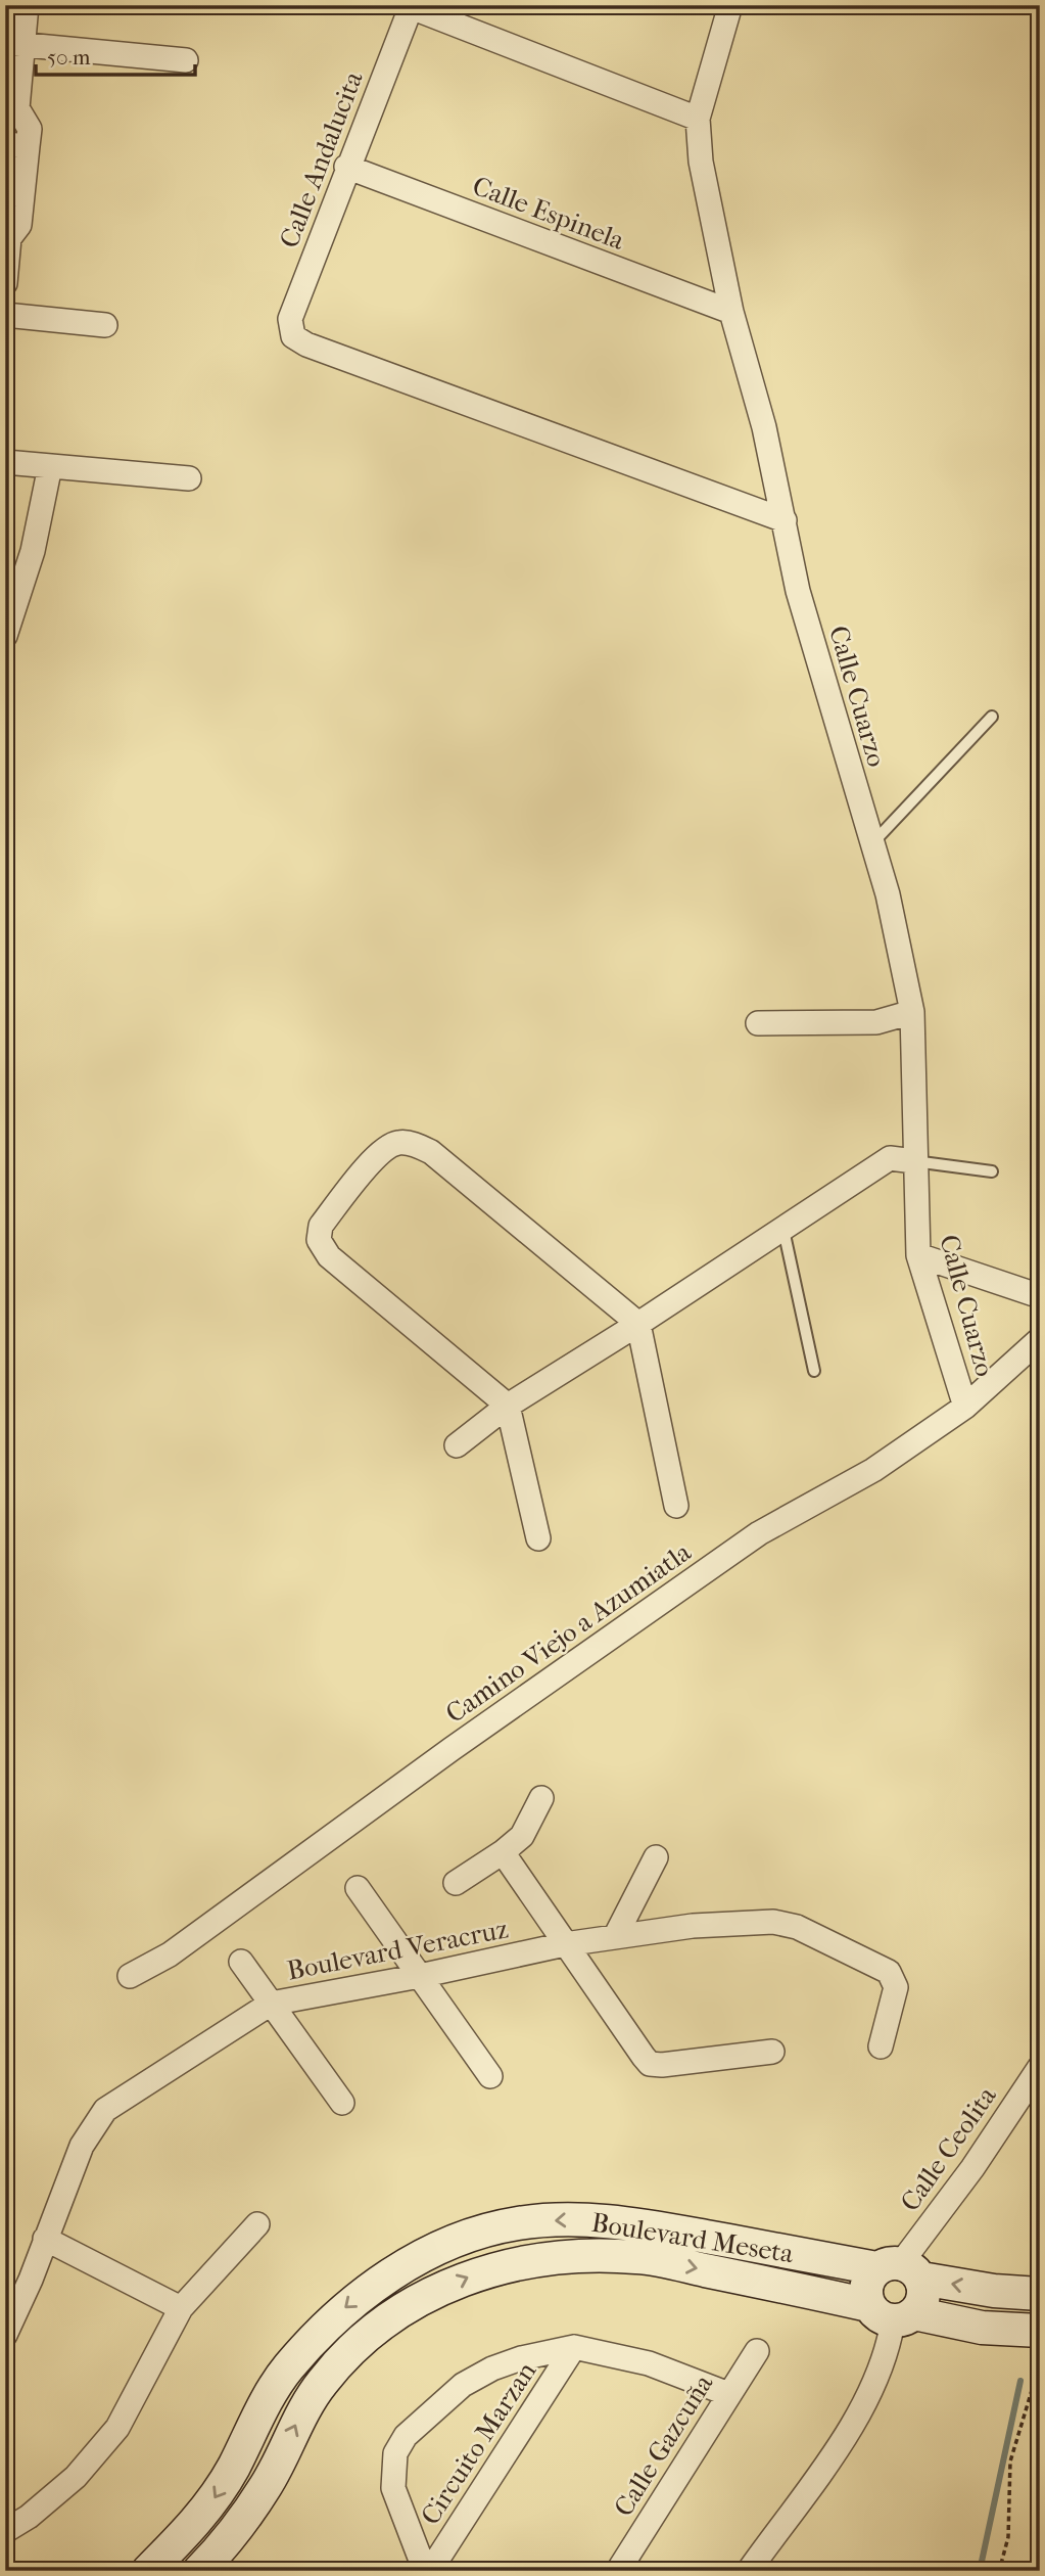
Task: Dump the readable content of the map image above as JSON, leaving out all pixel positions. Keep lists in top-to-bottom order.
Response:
{
  "streets": {
    "street": [
      "Calle Andalucita",
      "Calle Espinela",
      "Calle Cuarzo",
      "Camino Viejo a Azumiatla",
      "Boulevard Veracruz",
      "Calle Ceolita",
      "Boulevard Meseta",
      "Circuito Marzan",
      "Calle Gazcuña"
    ]
  },
  "crossings": [
    ["Calle Andalucita", "Calle Espinela"],
    ["Calle Andalucita", "Calle Cuarzo"],
    ["Calle Espinela", "Calle Cuarzo"],
    ["Calle Cuarzo", "Camino Viejo a Azumiatla"],
    ["Calle Ceolita", "Boulevard Meseta"],
    ["Circuito Marzan", "Calle Gazcuña"]
  ],
  "scale_bar": "50 m"
}
